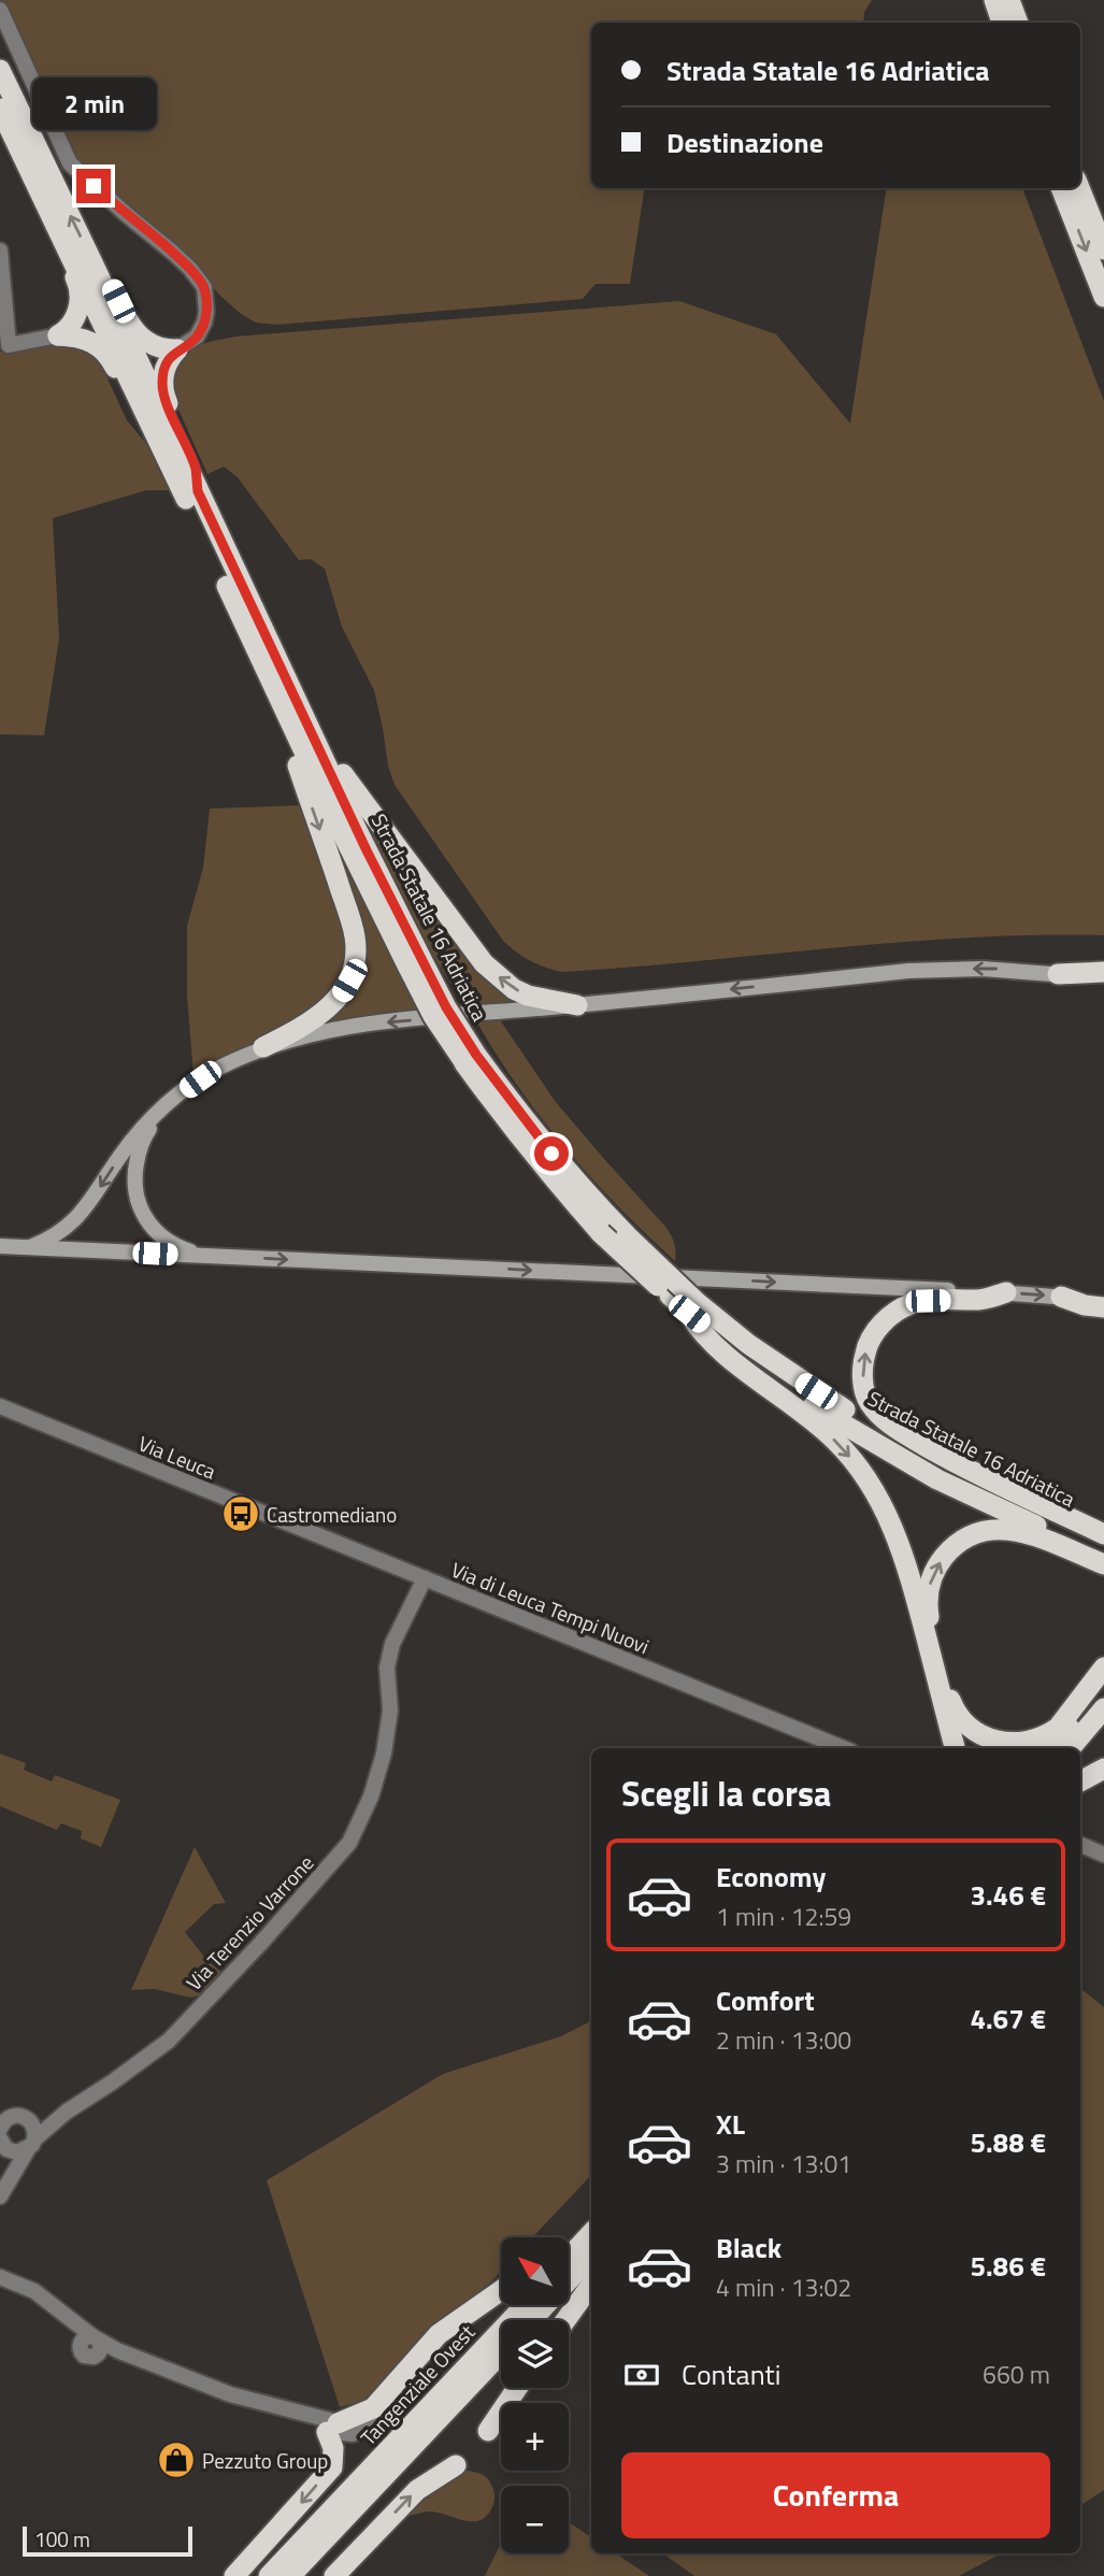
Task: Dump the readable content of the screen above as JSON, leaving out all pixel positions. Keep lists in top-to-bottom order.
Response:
{
  "streets": {
    "highway": ["Strada Statale 16 Adriatica", "Tangenziale Ovest"],
    "street": ["Via Leuca", "Via di Leuca Tempi Nuovi", "Via Terenzio Varrone"]
  },
  "crossings": [
    ["Via Leuca", "Via di Leuca Tempi Nuovi"],
    ["Via Leuca", "Via Terenzio Varrone"],
    ["Via di Leuca Tempi Nuovi", "Via Terenzio Varrone"]
  ],
  "places": {
    "bus stop": ["Castromediano"],
    "shop": ["Pezzuto Group"]
  },
  "scale_bar": "100 m",
  "north": "top left",
  "page": {
    "banner": ["Strada Statale 16 Adriatica", "Destinazione"],
    "bubble": "2 min",
    "heading": "Scegli la corsa",
    "list": [
      {
        "name": "Economy",
        "note": "1 min · 12:59",
        "value": "3.46 €"
      },
      {
        "name": "Comfort",
        "note": "2 min · 13:00",
        "value": "4.67 €"
      },
      {
        "name": "XL",
        "note": "3 min · 13:01",
        "value": "5.88 €"
      },
      {
        "name": "Black",
        "note": "4 min · 13:02",
        "value": "5.86 €"
      }
    ],
    "map_buttons": ["+", "−"],
    "pay": ["Contanti", "660 m"],
    "buttons": "Conferma",
    "scale": "100 m"
  }
}
